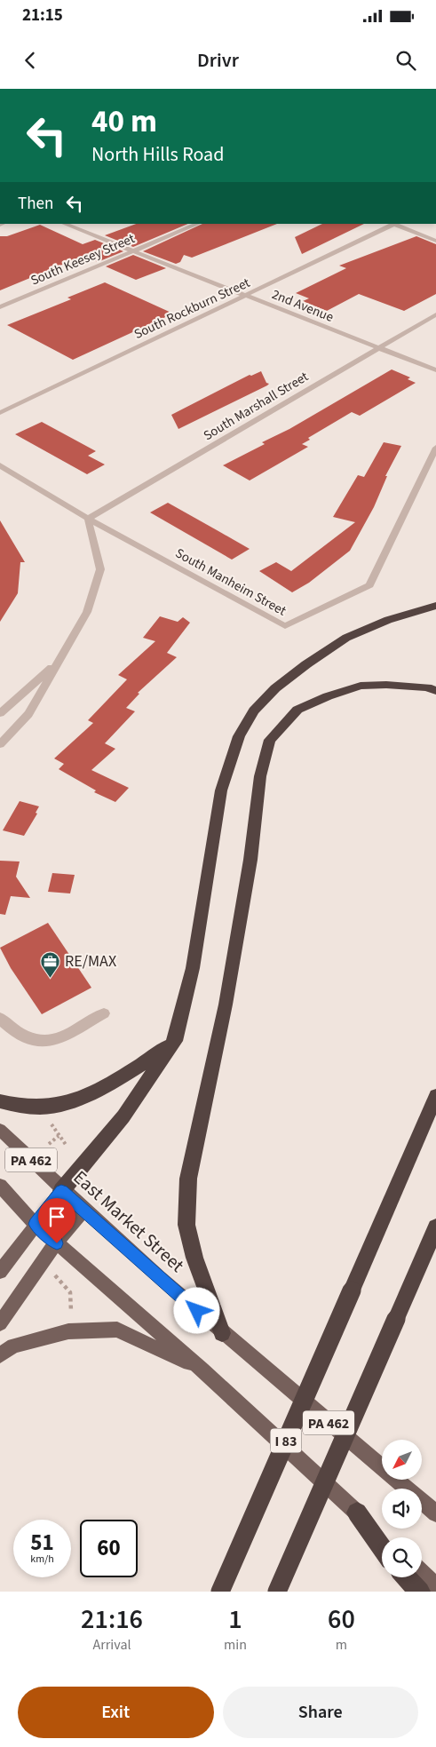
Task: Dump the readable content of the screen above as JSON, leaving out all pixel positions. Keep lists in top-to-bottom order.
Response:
{
  "streets": {
    "highway": ["I 83"],
    "main road": ["PA 462", "East Market Street"],
    "street": [
      "South Keesey Street",
      "2nd Avenue",
      "South Rockburn Street",
      "South Marshall Street",
      "South Manheim Street"
    ]
  },
  "crossings": [
    ["South Keesey Street", "2nd Avenue"],
    ["2nd Avenue", "South Rockburn Street"],
    ["2nd Avenue", "South Marshall Street"],
    ["South Marshall Street", "South Manheim Street"]
  ],
  "places": {
    "office": ["RE/MAX"]
  },
  "north": "bottom left",
  "page": {
    "status": "21:15",
    "header": "Drivr",
    "turn": ["40 m", "North Hills Road"],
    "then": "Then",
    "speed": "51 km/h",
    "limit": "60",
    "eta": [
      "21:16",
      "Arrival",
      "1",
      "min",
      "60",
      "m"
    ],
    "buttons": ["Exit", "Share"]
  }
}
